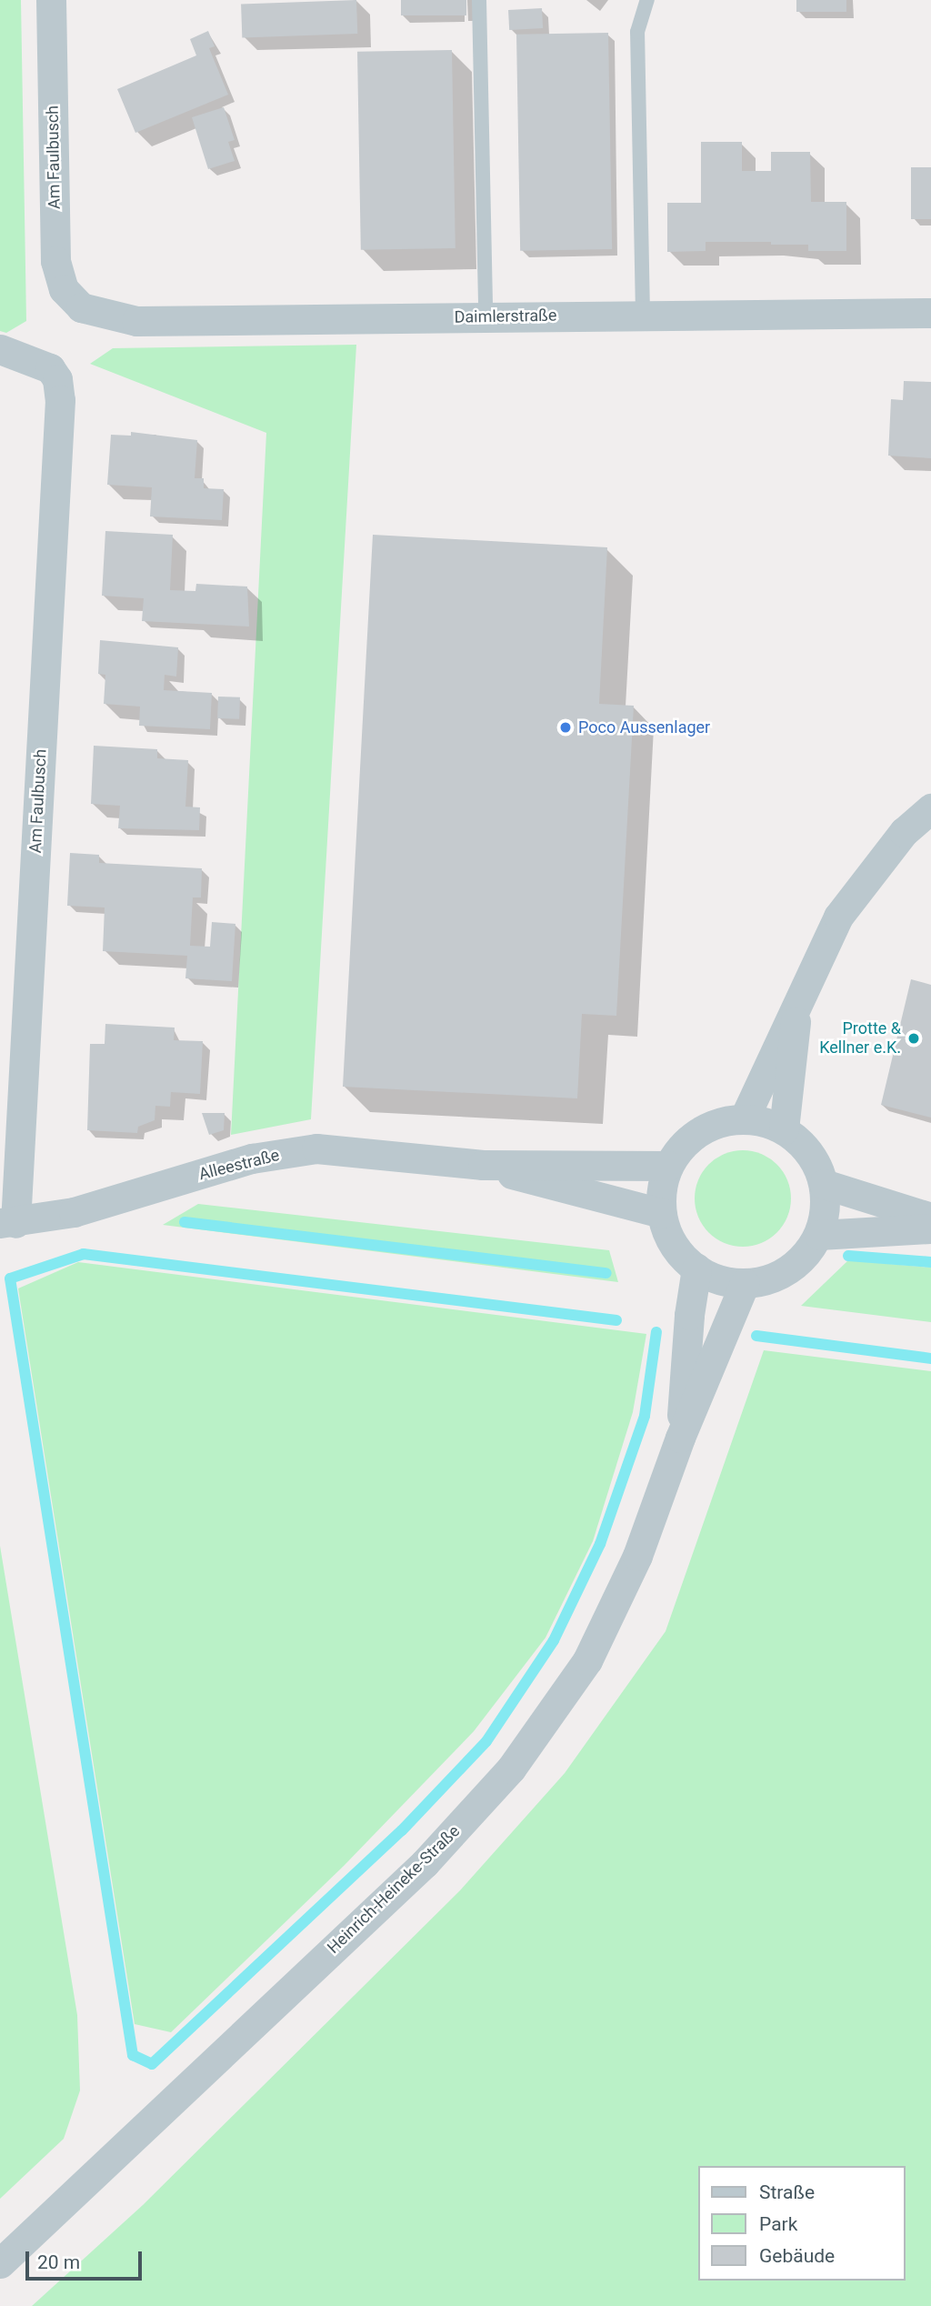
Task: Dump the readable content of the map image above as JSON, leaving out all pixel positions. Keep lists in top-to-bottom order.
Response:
{
  "streets": {
    "street": [
      "Am Faulbusch",
      "Daimlerstraße",
      "Alleestraße",
      "Heinrich-Heineke-Straße"
    ]
  },
  "crossings": [
    ["Am Faulbusch", "Daimlerstraße"],
    ["Am Faulbusch", "Alleestraße"],
    ["Alleestraße", "Heinrich-Heineke-Straße"]
  ],
  "places": ["Poco Aussenlager", "Protte & Kellner e.K."],
  "legend": ["Straße", "Park", "Gebäude"],
  "scale_bar": "20 m"
}
